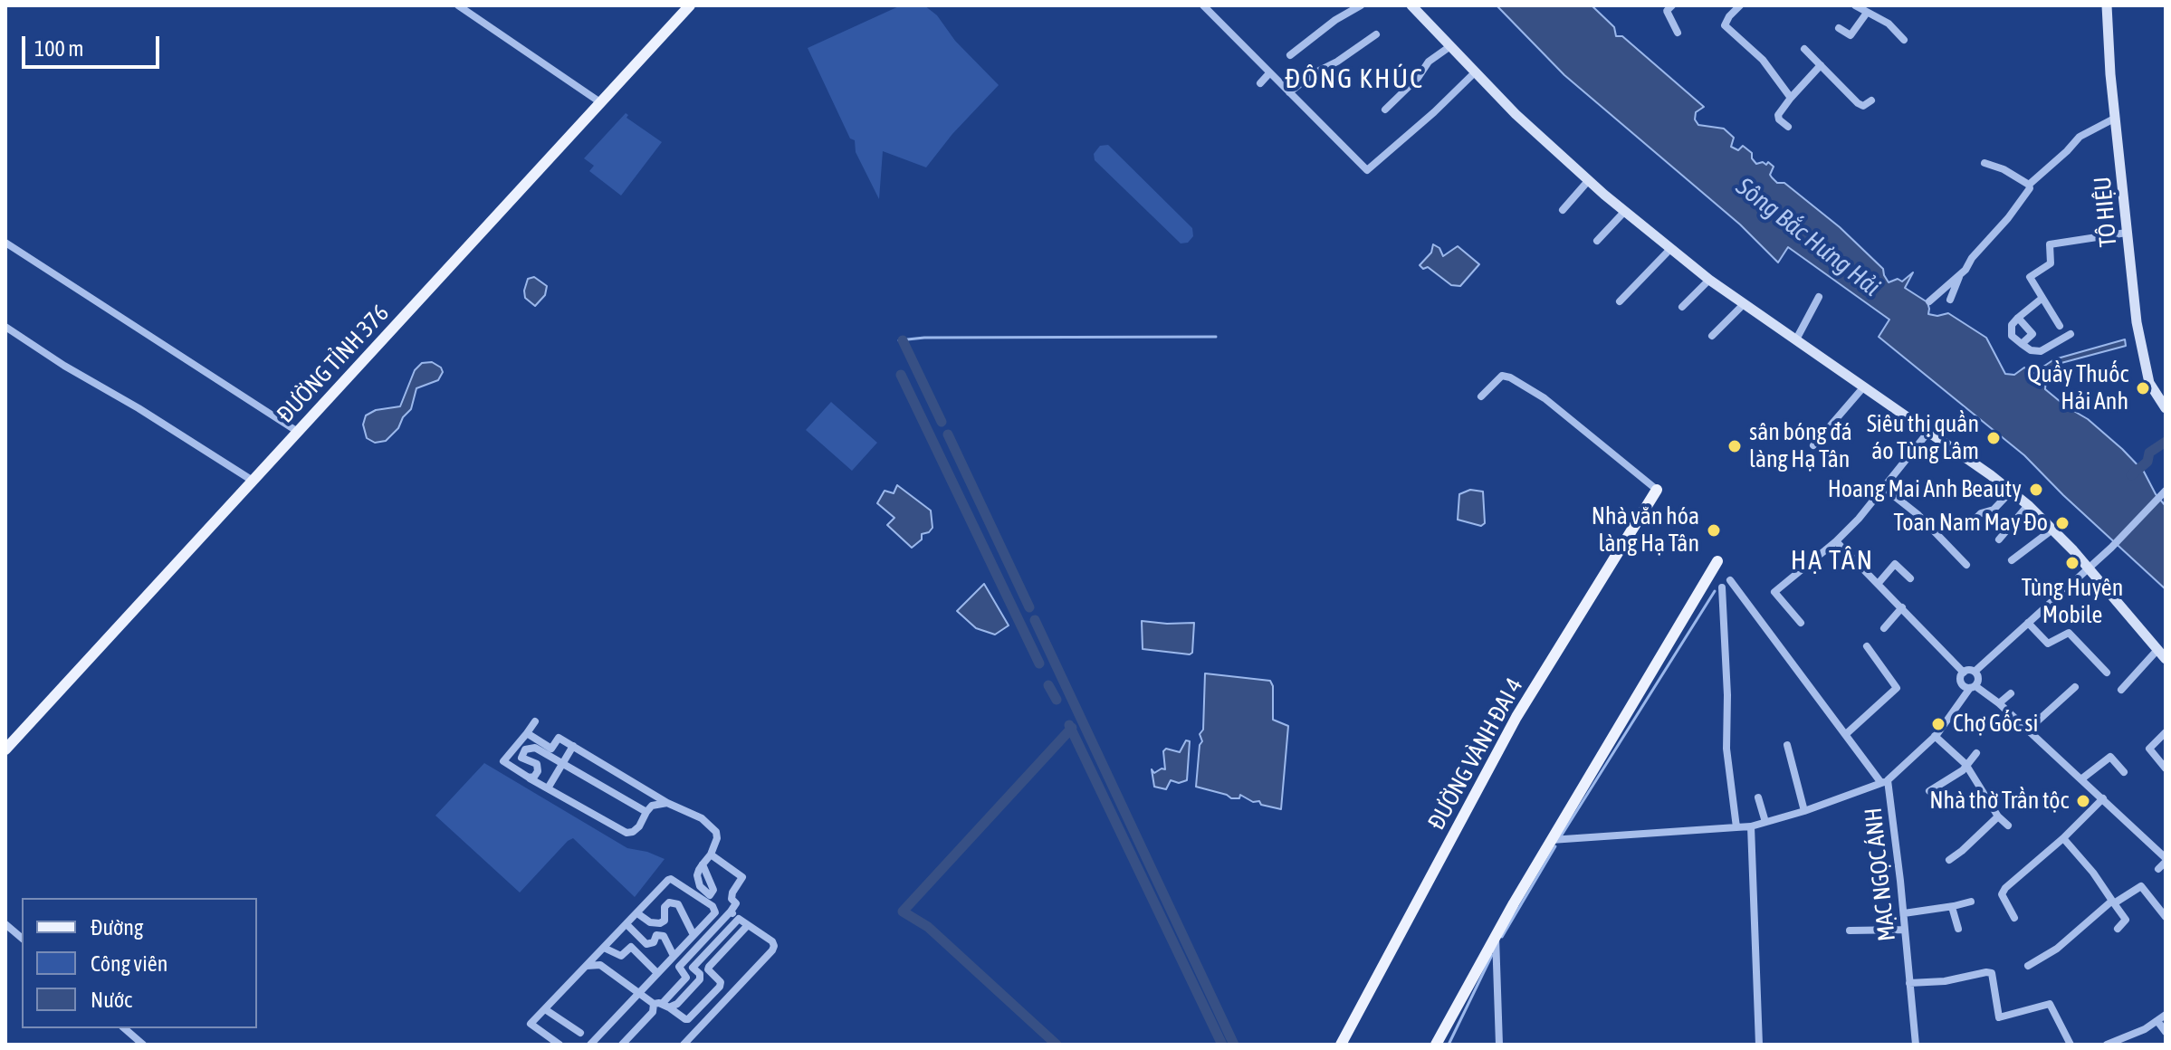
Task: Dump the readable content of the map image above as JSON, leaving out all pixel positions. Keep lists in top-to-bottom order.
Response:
{
  "streets": {
    "main road": ["ĐƯỜNG TỈNH 376", "ĐƯỜNG VÀNH ĐAI 4"],
    "street": ["TÔ HIỆU", "MẠC NGỌC ÁNH"]
  },
  "districts": ["ĐÔNG KHÚC", "HẠ TÂN"],
  "water": ["Sông Bắc Hưng Hải"],
  "places": [
    "Quầy Thuốc Hải Anh",
    "Siêu thị quần áo Tùng Lâm",
    "sân bóng đá làng Hạ Tân",
    "Hoang Mai Anh Beauty",
    "Toan Nam May Đo",
    "Nhà văn hóa làng Hạ Tân",
    "Tùng Huyên Mobile",
    "Chợ Gốc si",
    "Nhà thờ Trần tộc"
  ],
  "legend": ["Đường", "Công viên", "Nước"],
  "scale_bar": "100 m"
}
